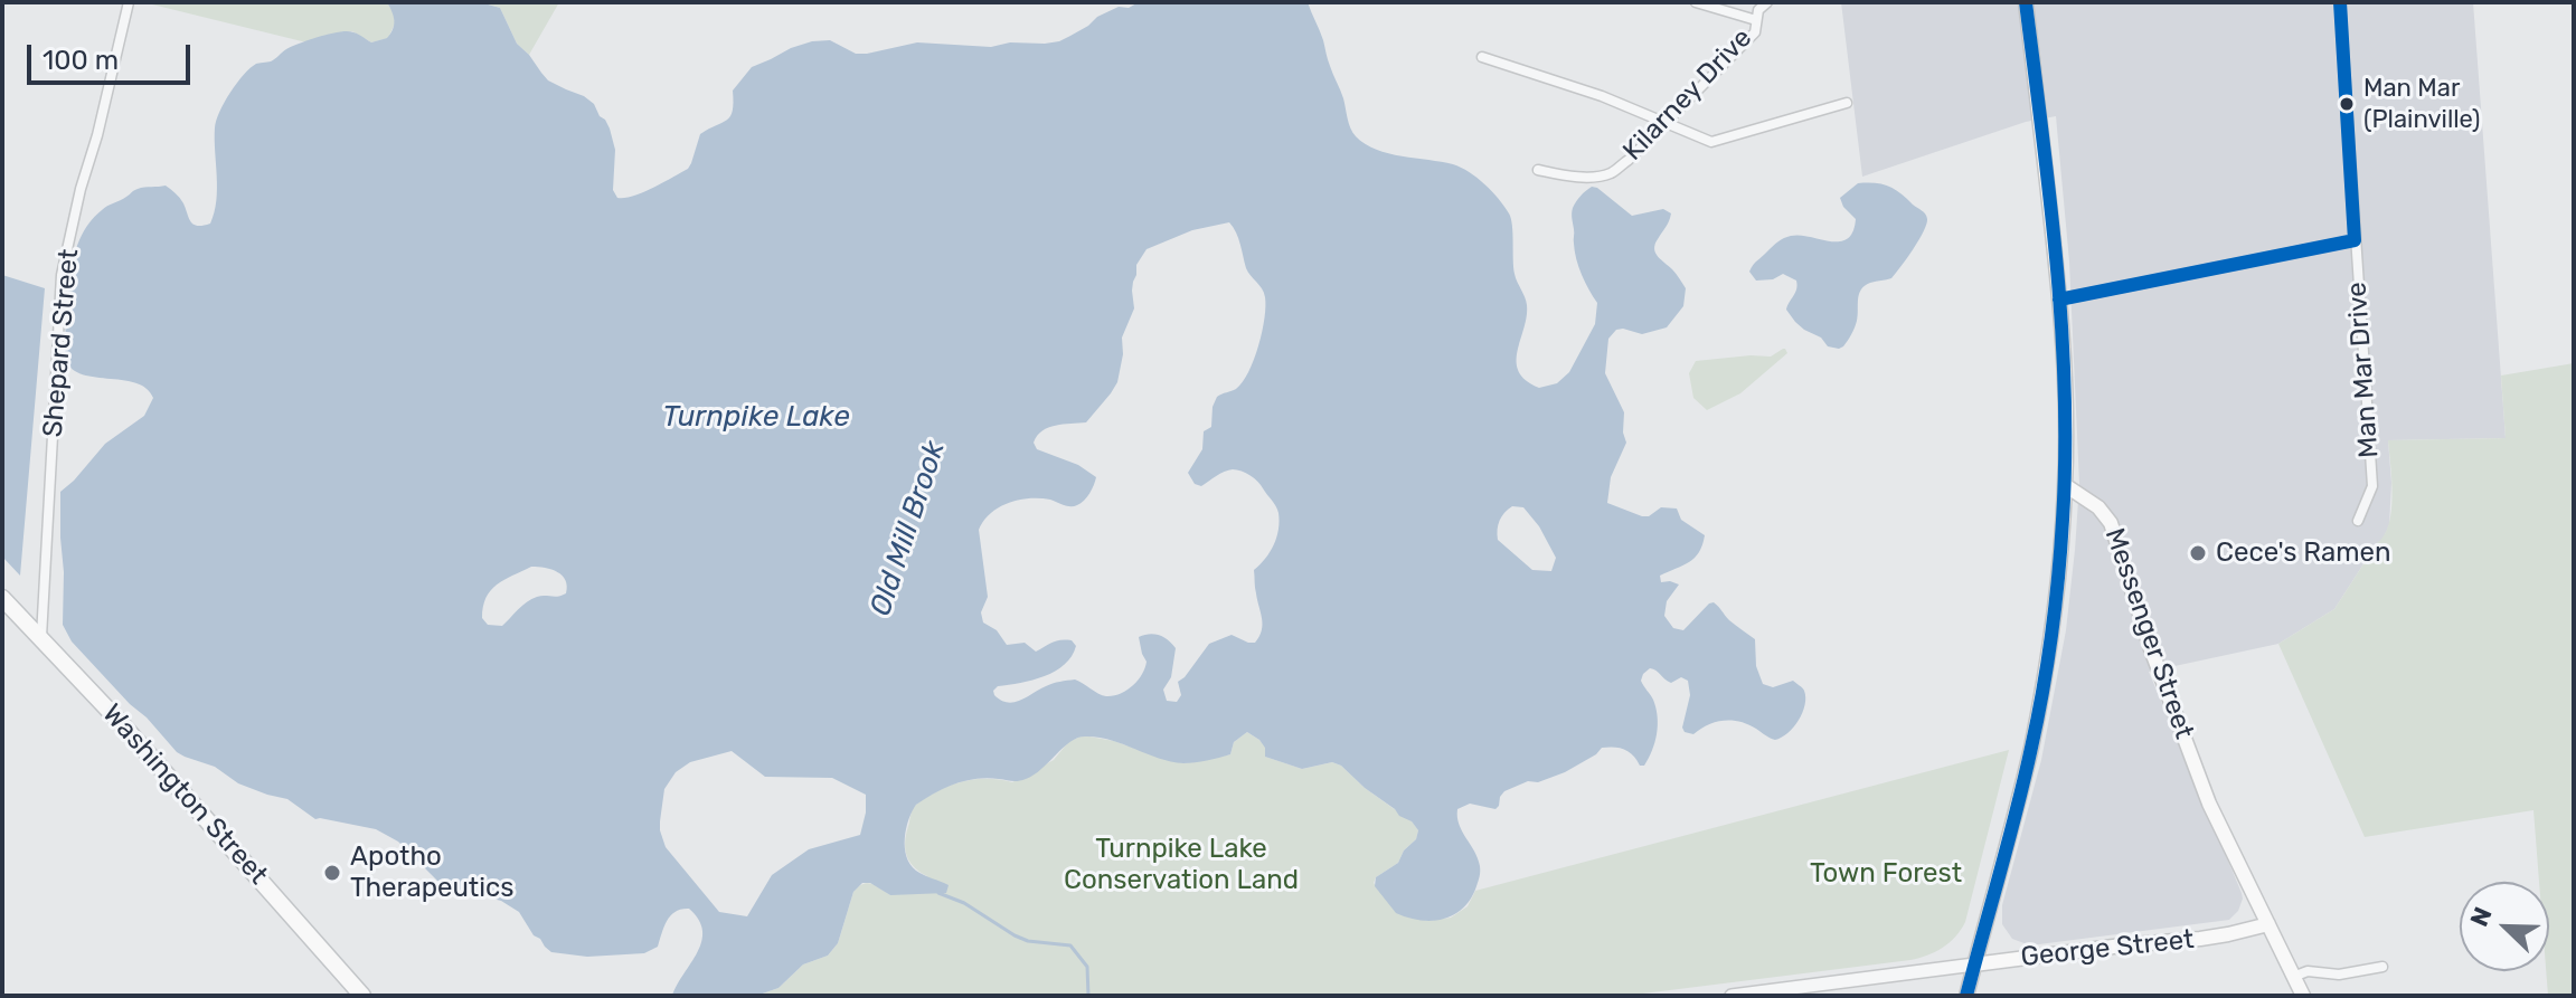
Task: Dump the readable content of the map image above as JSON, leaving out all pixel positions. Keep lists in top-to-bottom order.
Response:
{
  "streets": {
    "main road": ["Messenger Street", "Washington Street", "George Street"],
    "street": ["Kilarney Drive", "Shepard Street", "Man Mar Drive"]
  },
  "crossings": [
    ["Shepard Street", "Washington Street"],
    ["Messenger Street", "George Street"]
  ],
  "water": ["Turnpike Lake", "Old Mill Brook"],
  "parks": ["Turnpike Lake Conservation Land", "Town Forest"],
  "places": ["Man Mar (Plainville)", "Cece's Ramen", "Apotho Therapeutics"],
  "scale_bar": "100 m",
  "north": "top left"
}
